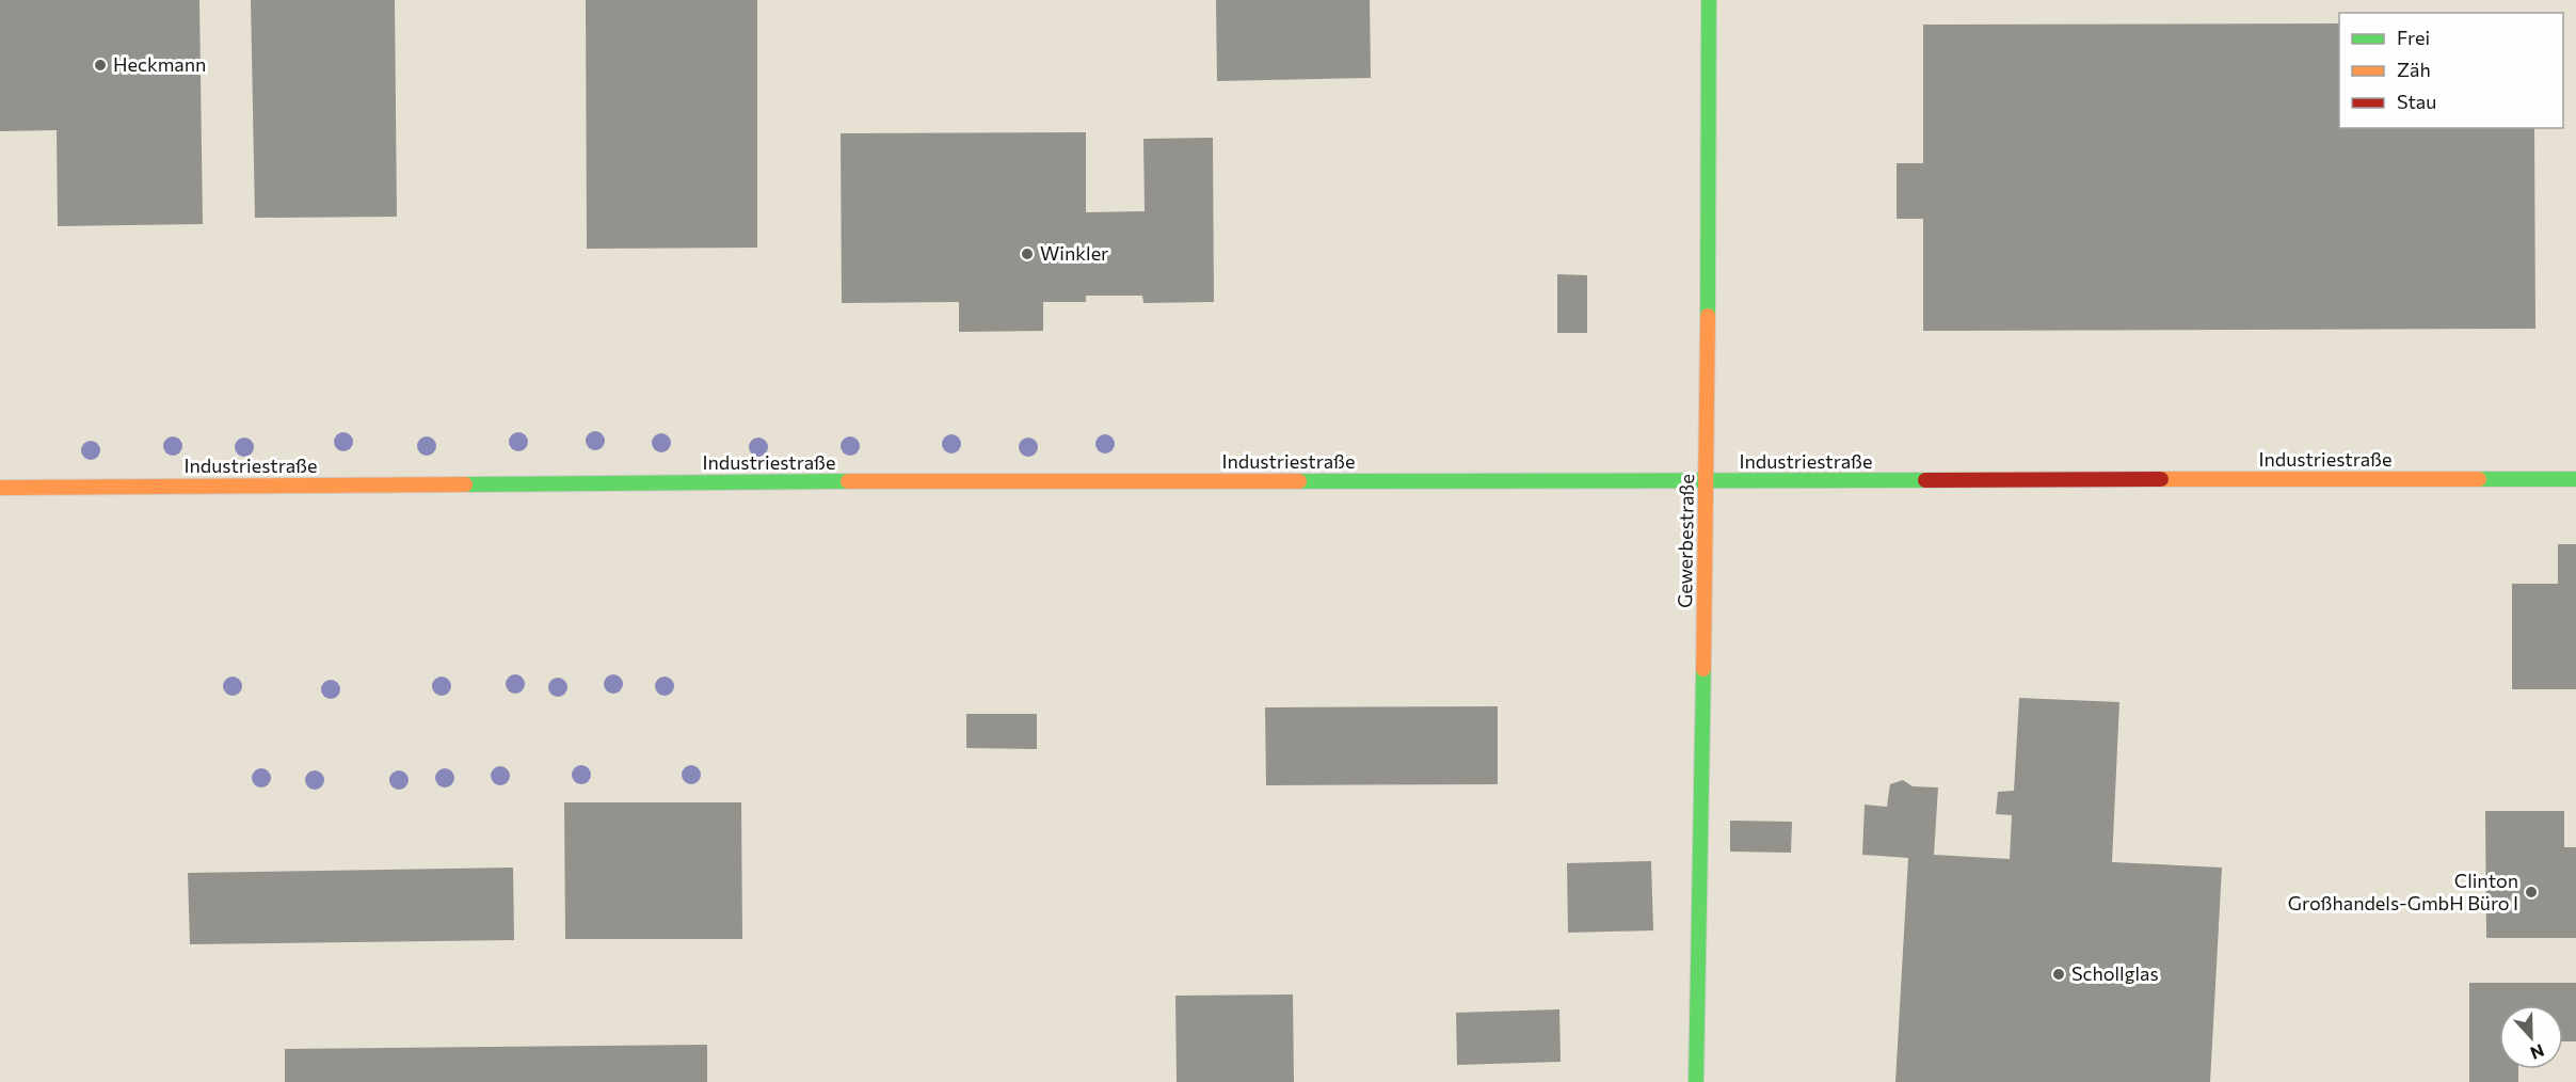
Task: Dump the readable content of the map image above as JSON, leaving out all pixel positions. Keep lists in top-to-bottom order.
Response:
{
  "streets": {
    "street": ["Industriestraße", "Gewerbestraße"]
  },
  "crossings": [
    ["Industriestraße", "Gewerbestraße"]
  ],
  "places": [
    "Heckmann",
    "Winkler",
    "Clinton Großhandels-GmbH Büro I",
    "Schollglas"
  ],
  "legend": ["Frei", "Zäh", "Stau"],
  "north": "bottom"
}
